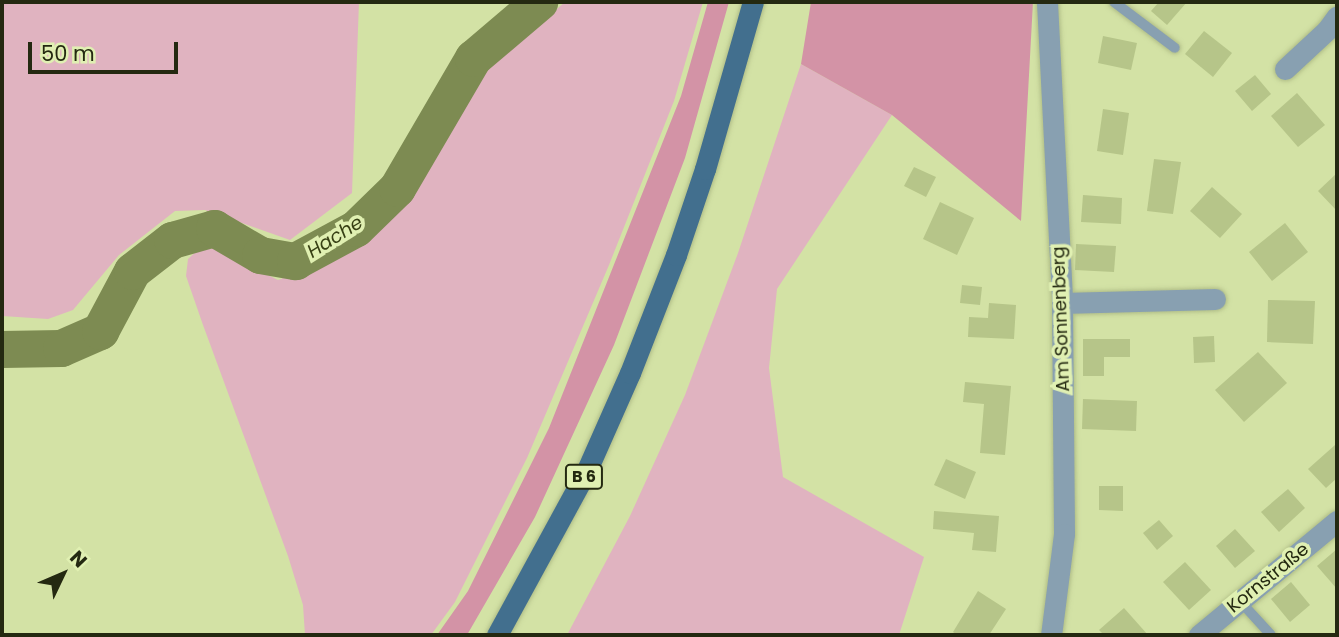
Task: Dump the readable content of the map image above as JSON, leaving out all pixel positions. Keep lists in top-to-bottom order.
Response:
{
  "streets": {
    "main road": ["B 6"],
    "street": ["Am Sonnenberg", "Kornstraße"]
  },
  "water": ["Hache"],
  "scale_bar": "50 m",
  "north": "top right"
}
